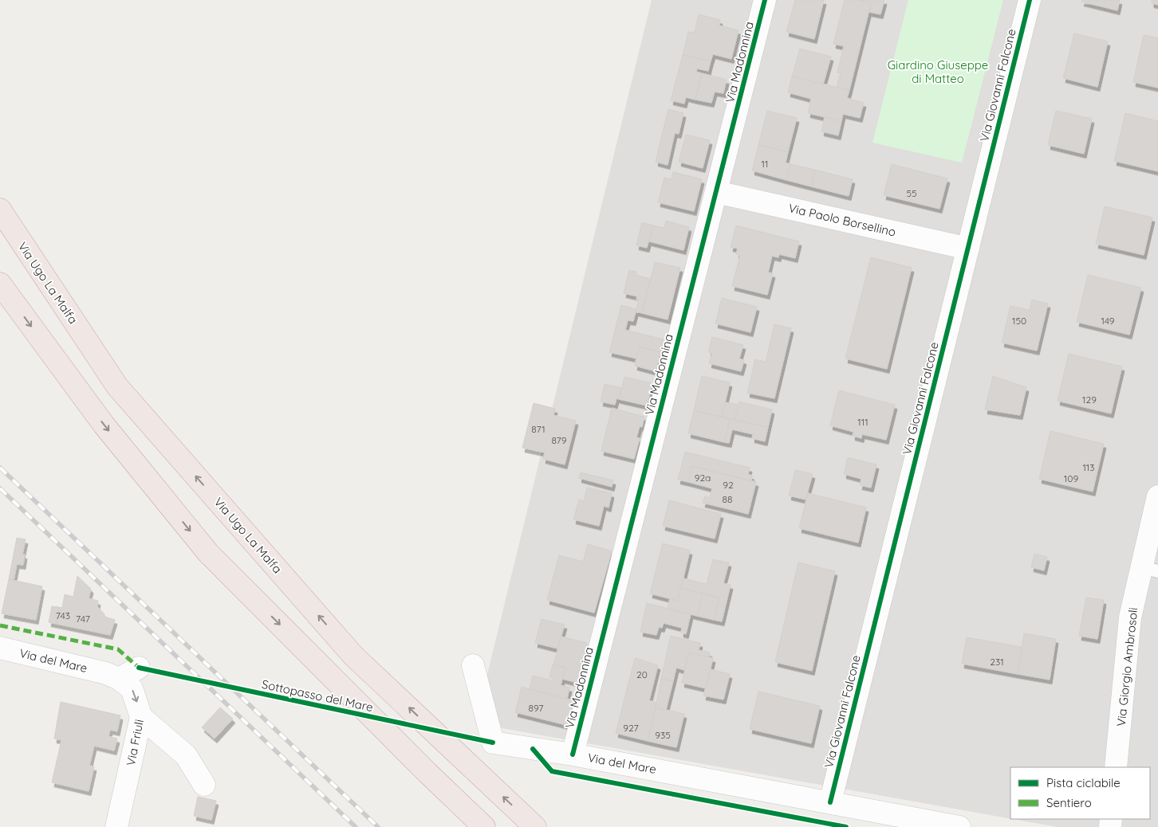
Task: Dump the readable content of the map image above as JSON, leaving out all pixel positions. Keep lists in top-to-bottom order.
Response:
{
  "streets": {
    "highway": ["Via Ugo La Malfa"],
    "street": [
      "Via Madonnina",
      "Via Giovanni Falcone",
      "Via Paolo Borsellino",
      "Via del Mare",
      "Via Giorgio Ambrosoli",
      "Via Friuli"
    ],
    "cycle path": ["Sottopasso del Mare"]
  },
  "crossings": [
    ["Via Madonnina", "Via Paolo Borsellino"],
    ["Via Madonnina", "Via del Mare"],
    ["Via Giovanni Falcone", "Via Paolo Borsellino"],
    ["Via Giovanni Falcone", "Via del Mare"],
    ["Via del Mare", "Via Friuli"]
  ],
  "parks": ["Giardino Giuseppe di Matteo"],
  "house_numbers": [
    "11",
    "55",
    "150",
    "149",
    "129",
    "111",
    "871",
    "879",
    "113",
    "92a",
    "109",
    "92",
    "88",
    "743",
    "747",
    "231",
    "20",
    "897",
    "927",
    "935"
  ],
  "legend": ["Pista ciclabile", "Sentiero"]
}
